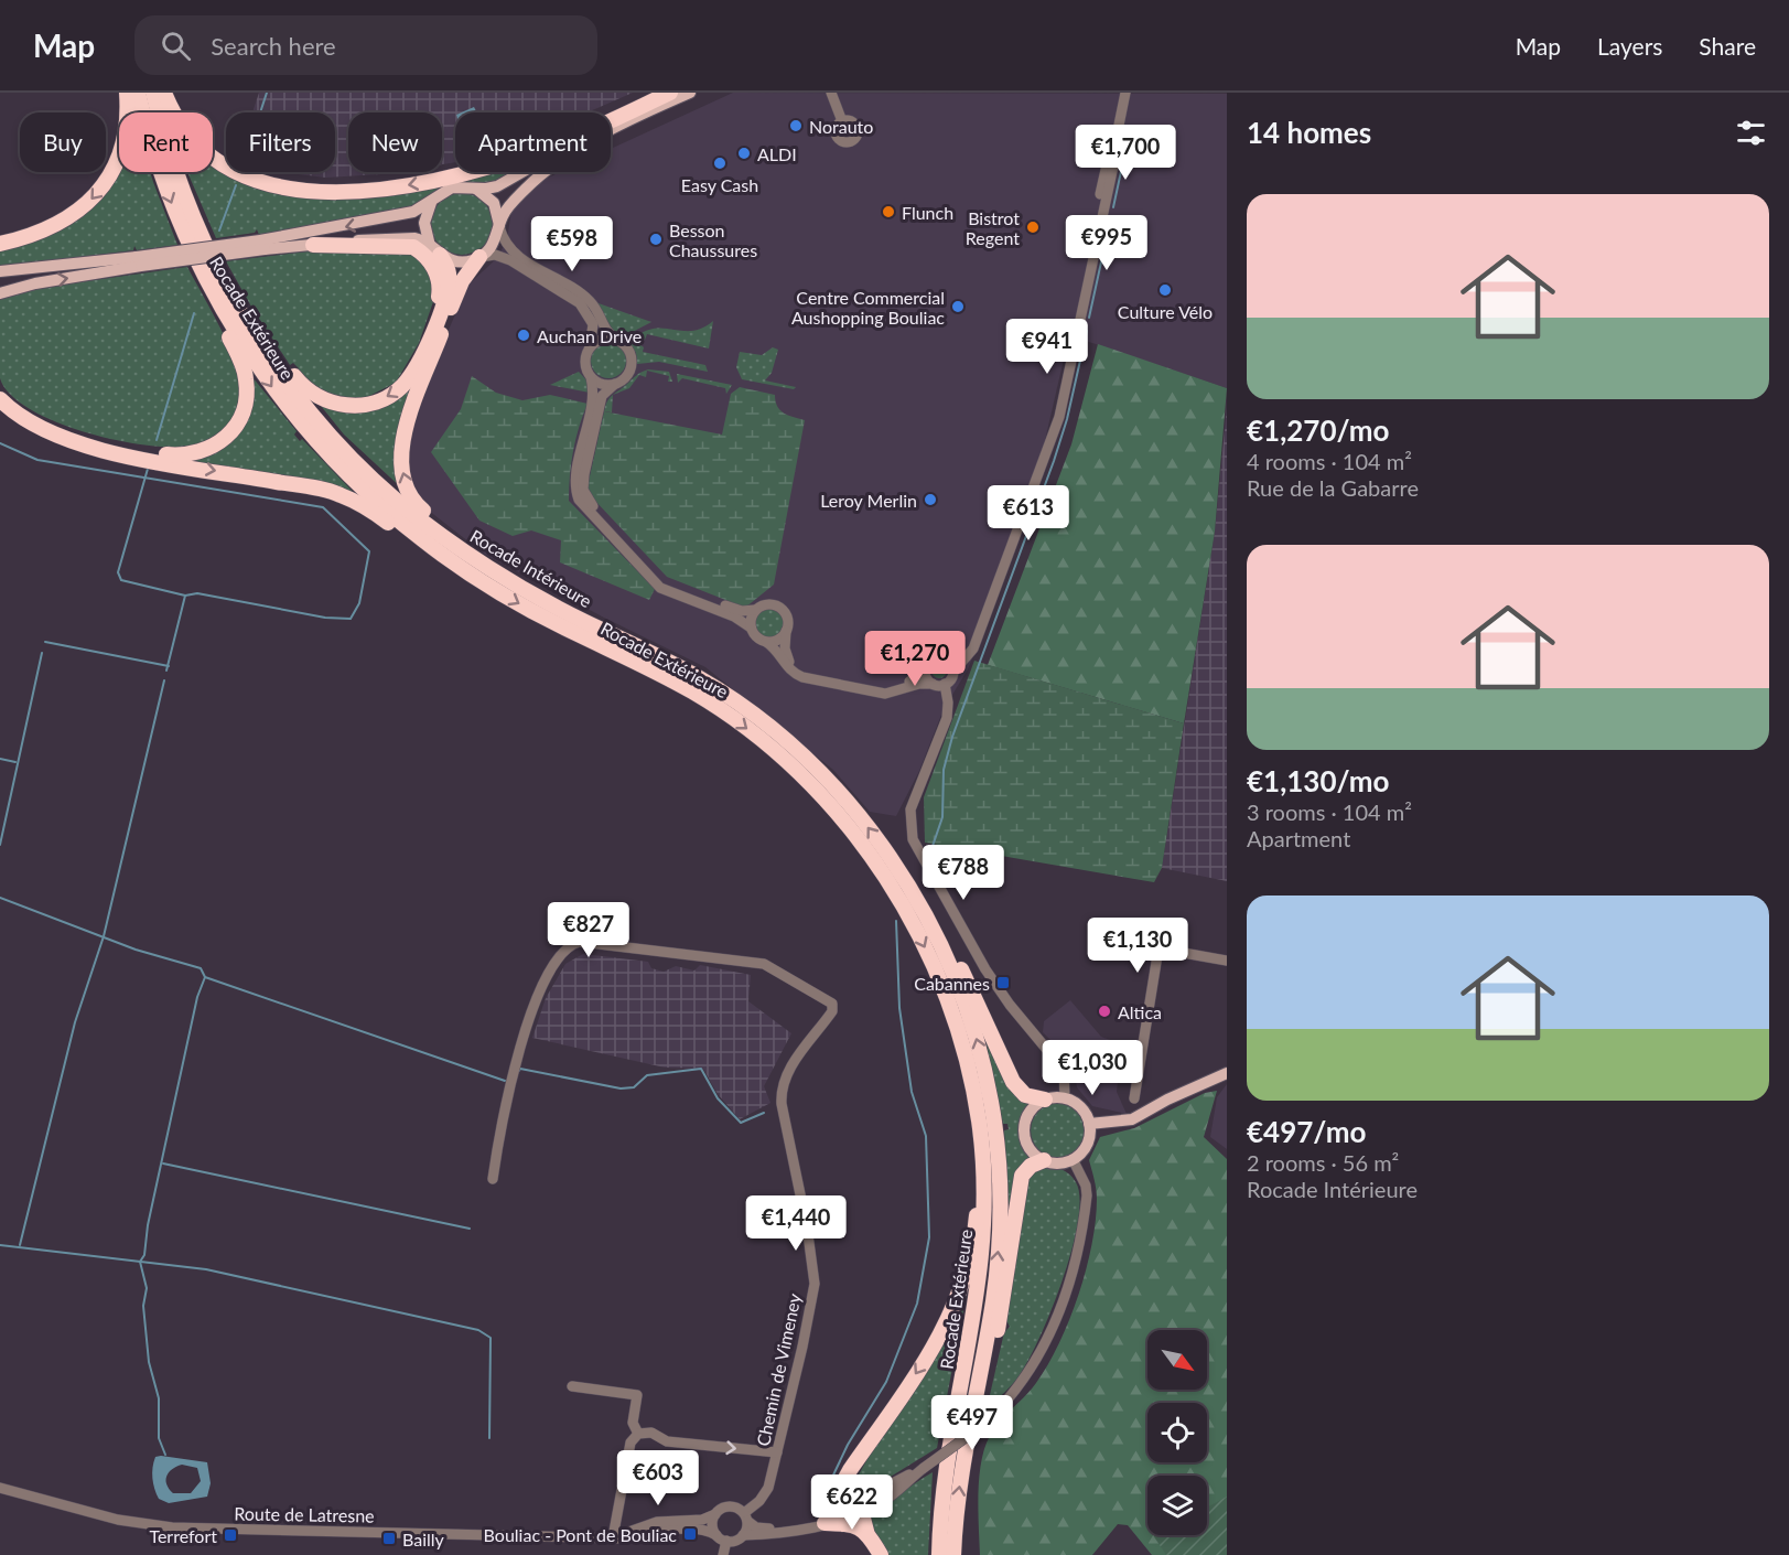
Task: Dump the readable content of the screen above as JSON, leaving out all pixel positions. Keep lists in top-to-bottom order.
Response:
{
  "streets": {
    "highway": ["Rocade Extérieure", "Rocade Intérieure"],
    "street": ["Chemin de Vimeney", "Route de Latresne"]
  },
  "crossings": [
    ["Rocade Extérieure", "Rocade Intérieure"],
    ["Chemin de Vimeney", "Route de Latresne"]
  ],
  "one_way": ["Rocade Extérieure", "Rocade Intérieure"],
  "places": {
    "other": [
      "Norauto",
      "ALDI",
      "Easy Cash",
      "Flunch",
      "Bistrot Regent",
      "Besson Chaussures",
      "Culture Vélo",
      "Centre Commercial Aushopping Bouliac",
      "Auchan Drive",
      "Leroy Merlin",
      "Altica"
    ],
    "transit": [
      "Cabannes",
      "Bouliac - Pont de Bouliac",
      "Terrefort",
      "Bailly"
    ]
  },
  "north": "bottom right",
  "page": {
    "header": "Map",
    "search": "Search here",
    "nav": ["Map", "Layers", "Share"],
    "heading": "14 homes",
    "chip": [
      "Buy",
      "Rent",
      "Filters",
      "New",
      "Apartment"
    ],
    "price": [
      "€1,700",
      "€995",
      "€598",
      "€941",
      "€613",
      "€1,270",
      "€788",
      "€827",
      "€1,130",
      "€1,030",
      "€1,440",
      "€497",
      "€603",
      "€622"
    ],
    "list": [
      {
        "name": "€1,270/mo",
        "note": "4 rooms · 104 m² · Rue de la Gabarre"
      },
      {
        "name": "€1,130/mo",
        "note": "3 rooms · 104 m² · Apartment"
      },
      {
        "name": "€497/mo",
        "note": "2 rooms · 56 m² · Rocade Intérieure"
      }
    ]
  }
}
